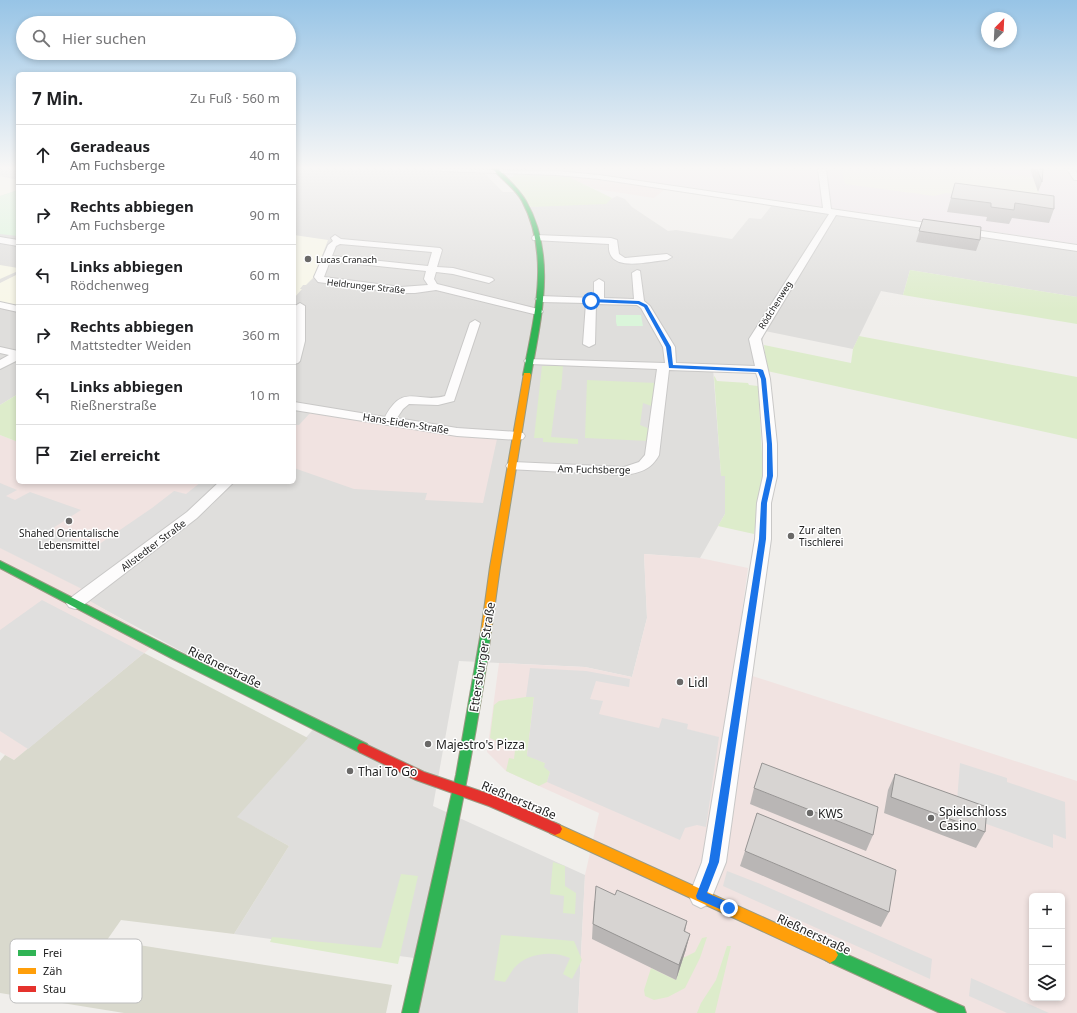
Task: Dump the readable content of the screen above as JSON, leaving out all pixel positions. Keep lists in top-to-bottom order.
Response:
{
  "streets": {
    "street": [
      "Heldrunger Straße",
      "Rödchenweg",
      "Hans-Eiden-Straße",
      "Am Fuchsberge",
      "Allstedter Straße",
      "Ettersburger Straße",
      "Rießnerstraße"
    ]
  },
  "crossings": [
    ["Heldrunger Straße", "Ettersburger Straße"],
    ["Rödchenweg", "Rießnerstraße"],
    ["Hans-Eiden-Straße", "Ettersburger Straße"],
    ["Am Fuchsberge", "Ettersburger Straße"],
    ["Allstedter Straße", "Rießnerstraße"],
    ["Ettersburger Straße", "Rießnerstraße"]
  ],
  "places": [
    "Lucas Cranach",
    "Shahed Orientalische Lebensmittel",
    "Zur alten Tischlerei",
    "Lidl",
    "Majestro's Pizza",
    "Thai To Go",
    "KWS",
    "Spielschloss Casino"
  ],
  "legend": ["Frei", "Zäh", "Stau"],
  "north": "top right",
  "page": {
    "search": "Hier suchen",
    "heading": ["7 Min.", "Zu Fuß · 560 m"],
    "list": [
      ["Geradeaus", "Am Fuchsberge", "40 m"],
      ["Rechts abbiegen", "Am Fuchsberge", "90 m"],
      ["Links abbiegen", "Rödchenweg", "60 m"],
      ["Rechts abbiegen", "Mattstedter Weiden", "360 m"],
      ["Links abbiegen", "Rießnerstraße", "10 m"],
      "Ziel erreicht"
    ],
    "map_buttons": ["+", "−"]
  }
}
